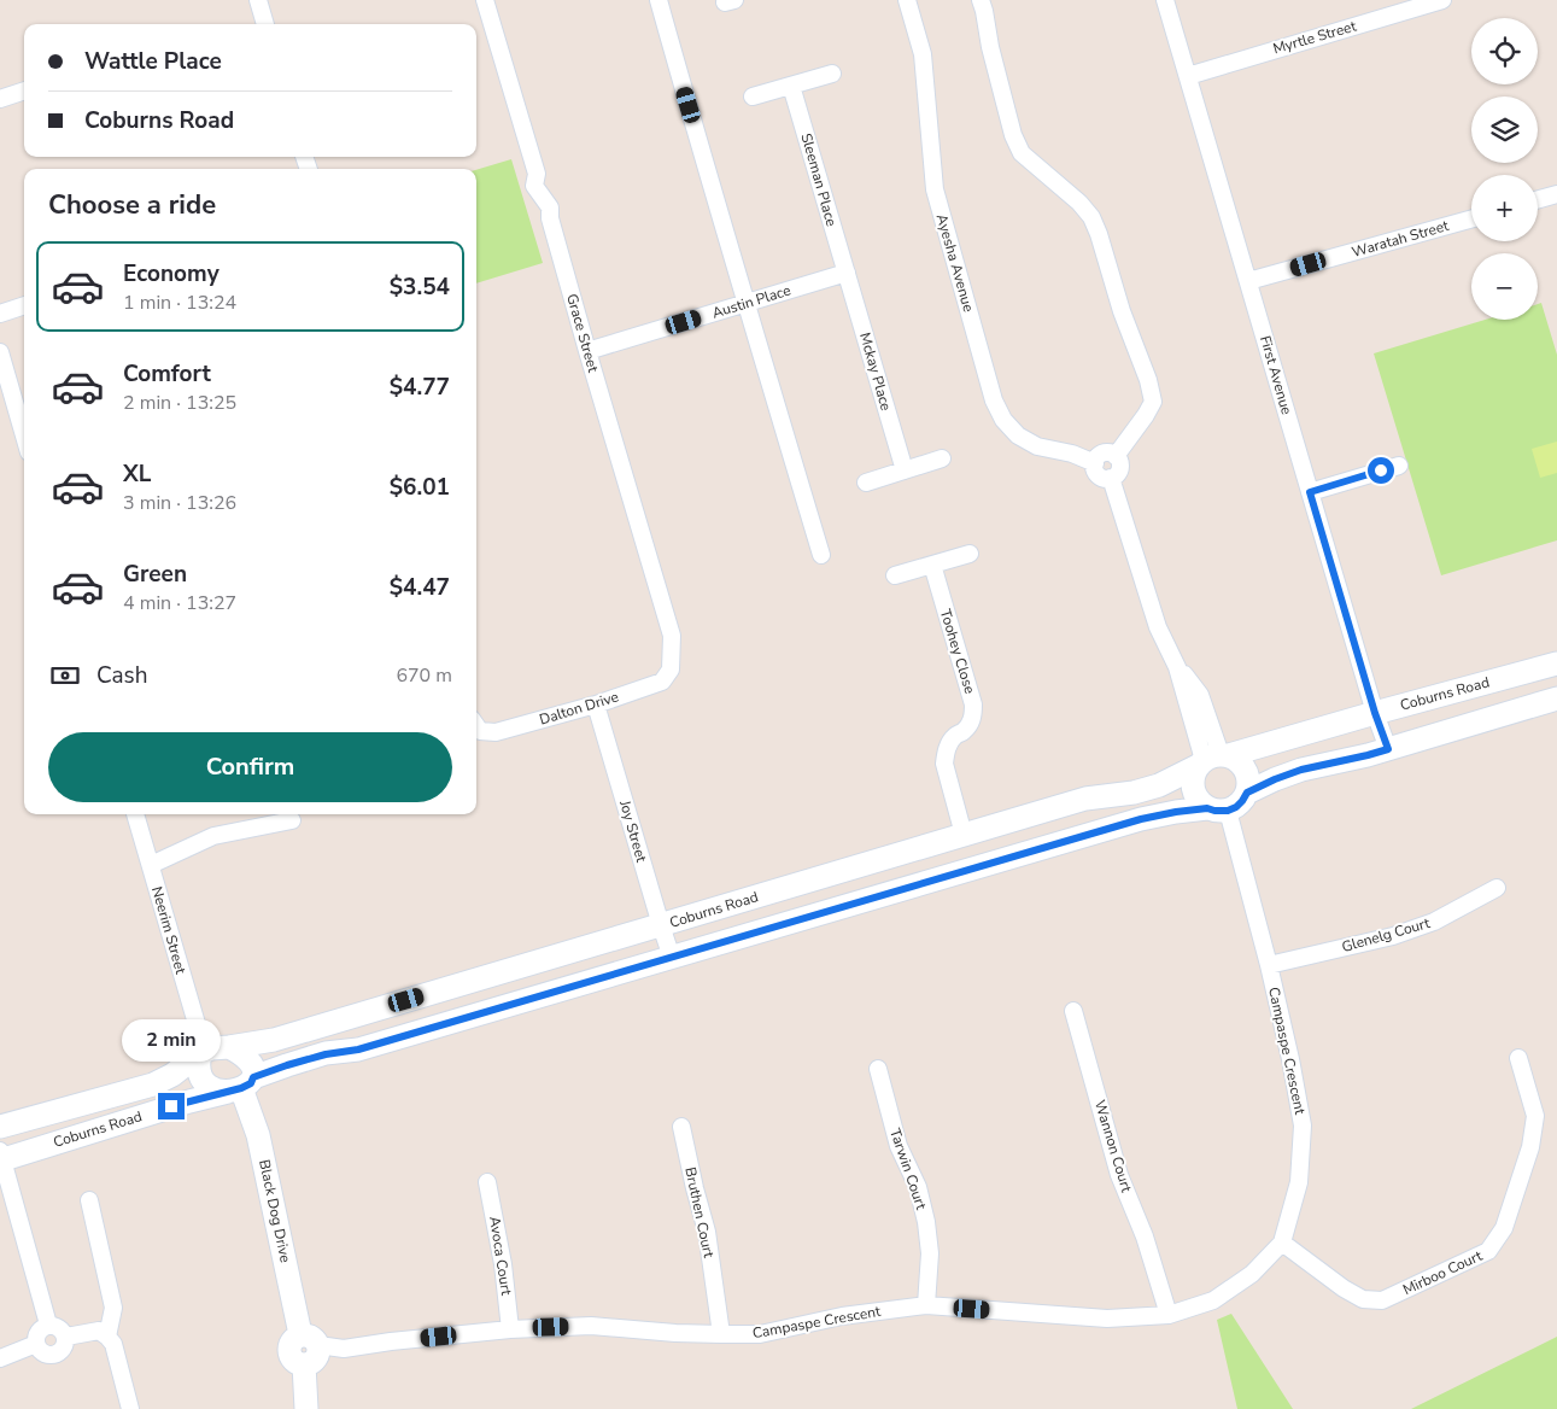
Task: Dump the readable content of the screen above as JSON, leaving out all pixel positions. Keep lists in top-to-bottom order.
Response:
{
  "streets": {
    "street": [
      "Myrtle Street",
      "Sleeman Place",
      "Waratah Street",
      "Ayesha Avenue",
      "Austin Place",
      "Grace Street",
      "Mckay Place",
      "First Avenue",
      "Toohey Close",
      "Coburns Road",
      "Dalton Drive",
      "Joy Street",
      "Neerim Street",
      "Glenelg Court",
      "Campaspe Crescent",
      "Wannon Court",
      "Tarwin Court",
      "Black Dog Drive",
      "Bruthen Court",
      "Avoca Court",
      "Mirboo Court"
    ]
  },
  "crossings": [
    ["Myrtle Street", "First Avenue"],
    ["Sleeman Place", "Austin Place"],
    ["Sleeman Place", "Mckay Place"],
    ["Waratah Street", "First Avenue"],
    ["Ayesha Avenue", "Coburns Road"],
    ["Ayesha Avenue", "Campaspe Crescent"],
    ["Austin Place", "Grace Street"],
    ["Austin Place", "Mckay Place"],
    ["Grace Street", "Dalton Drive"],
    ["First Avenue", "Coburns Road"],
    ["Toohey Close", "Coburns Road"],
    ["Coburns Road", "Joy Street"],
    ["Coburns Road", "Neerim Street"],
    ["Coburns Road", "Campaspe Crescent"],
    ["Coburns Road", "Black Dog Drive"],
    ["Dalton Drive", "Joy Street"],
    ["Neerim Street", "Black Dog Drive"],
    ["Glenelg Court", "Campaspe Crescent"],
    ["Campaspe Crescent", "Wannon Court"],
    ["Campaspe Crescent", "Tarwin Court"],
    ["Campaspe Crescent", "Black Dog Drive"],
    ["Campaspe Crescent", "Bruthen Court"],
    ["Campaspe Crescent", "Avoca Court"],
    ["Campaspe Crescent", "Mirboo Court"]
  ],
  "page": {
    "map_buttons": ["+", "−"],
    "banner": ["Wattle Place", "Coburns Road"],
    "heading": "Choose a ride",
    "list": [
      {
        "name": "Economy",
        "note": "1 min · 13:24",
        "value": "$3.54"
      },
      {
        "name": "Comfort",
        "note": "2 min · 13:25",
        "value": "$4.77"
      },
      {
        "name": "XL",
        "note": "3 min · 13:26",
        "value": "$6.01"
      },
      {
        "name": "Green",
        "note": "4 min · 13:27",
        "value": "$4.47"
      }
    ],
    "pay": ["Cash", "670 m"],
    "buttons": "Confirm",
    "bubble": "2 min"
  }
}
